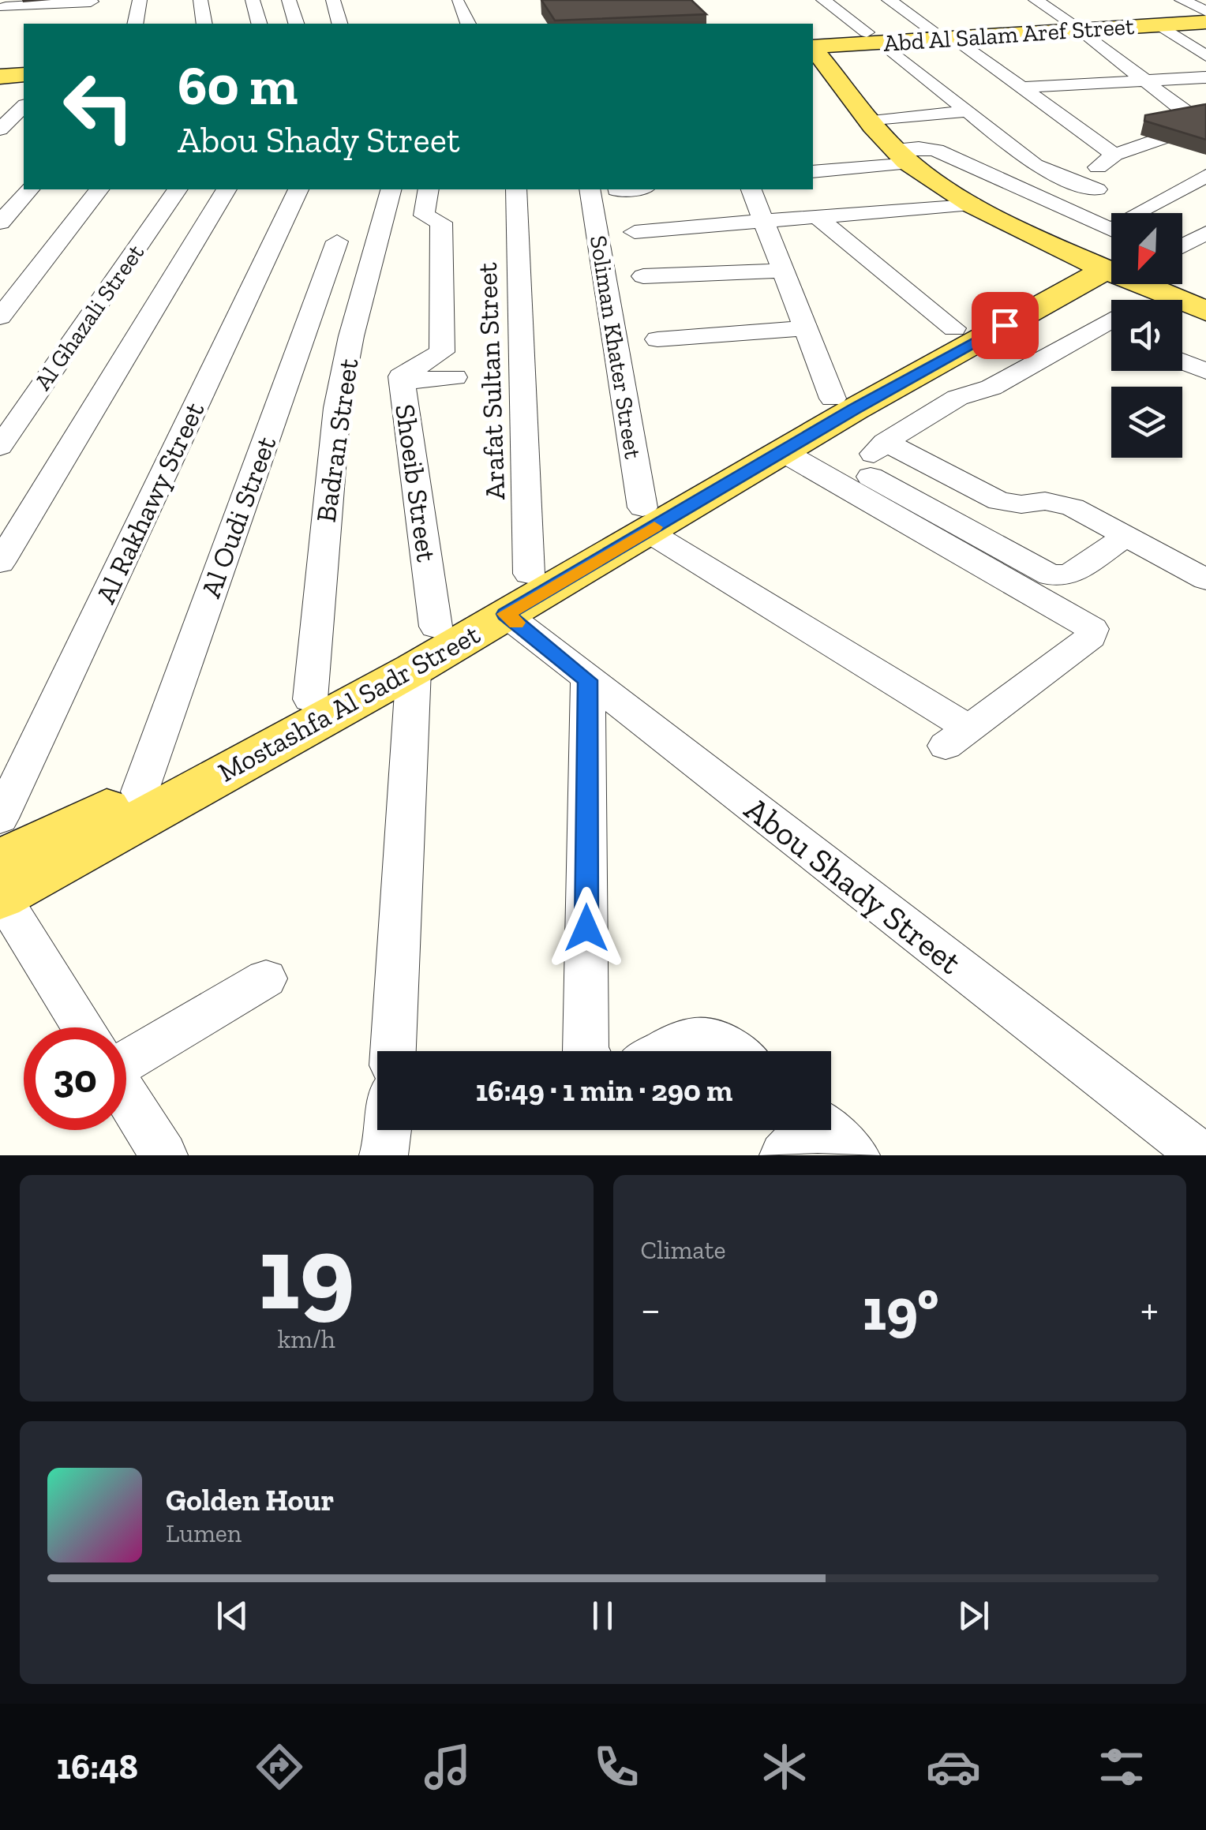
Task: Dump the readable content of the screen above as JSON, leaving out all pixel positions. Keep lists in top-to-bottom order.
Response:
{
  "streets": {
    "main road": ["Abd Al Salam Aref Street", "Mostashfa Al Sadr Street"],
    "street": [
      "Al Ghazali Street",
      "Soliman Khater Street",
      "Arafat Sultan Street",
      "Badran Street",
      "Shoeib Street",
      "Al Rakhawy Street",
      "Al Oudi Street",
      "Abou Shady Street"
    ]
  },
  "crossings": [
    ["Soliman Khater Street", "Mostashfa Al Sadr Street"],
    ["Arafat Sultan Street", "Mostashfa Al Sadr Street"],
    ["Badran Street", "Mostashfa Al Sadr Street"],
    ["Shoeib Street", "Mostashfa Al Sadr Street"],
    ["Al Oudi Street", "Mostashfa Al Sadr Street"],
    ["Mostashfa Al Sadr Street", "Abou Shady Street"]
  ],
  "north": "bottom left",
  "page": {
    "turn": ["60 m", "Abou Shady Street"],
    "limit": "30",
    "trip": "16:49 · 1 min · 290 m",
    "tile": [
      ["19", "km/h"],
      "Climate"
    ],
    "heat": ["−", "19°", "+"],
    "song": ["Golden Hour", "Lumen"],
    "tabs": "16:48"
  }
}
